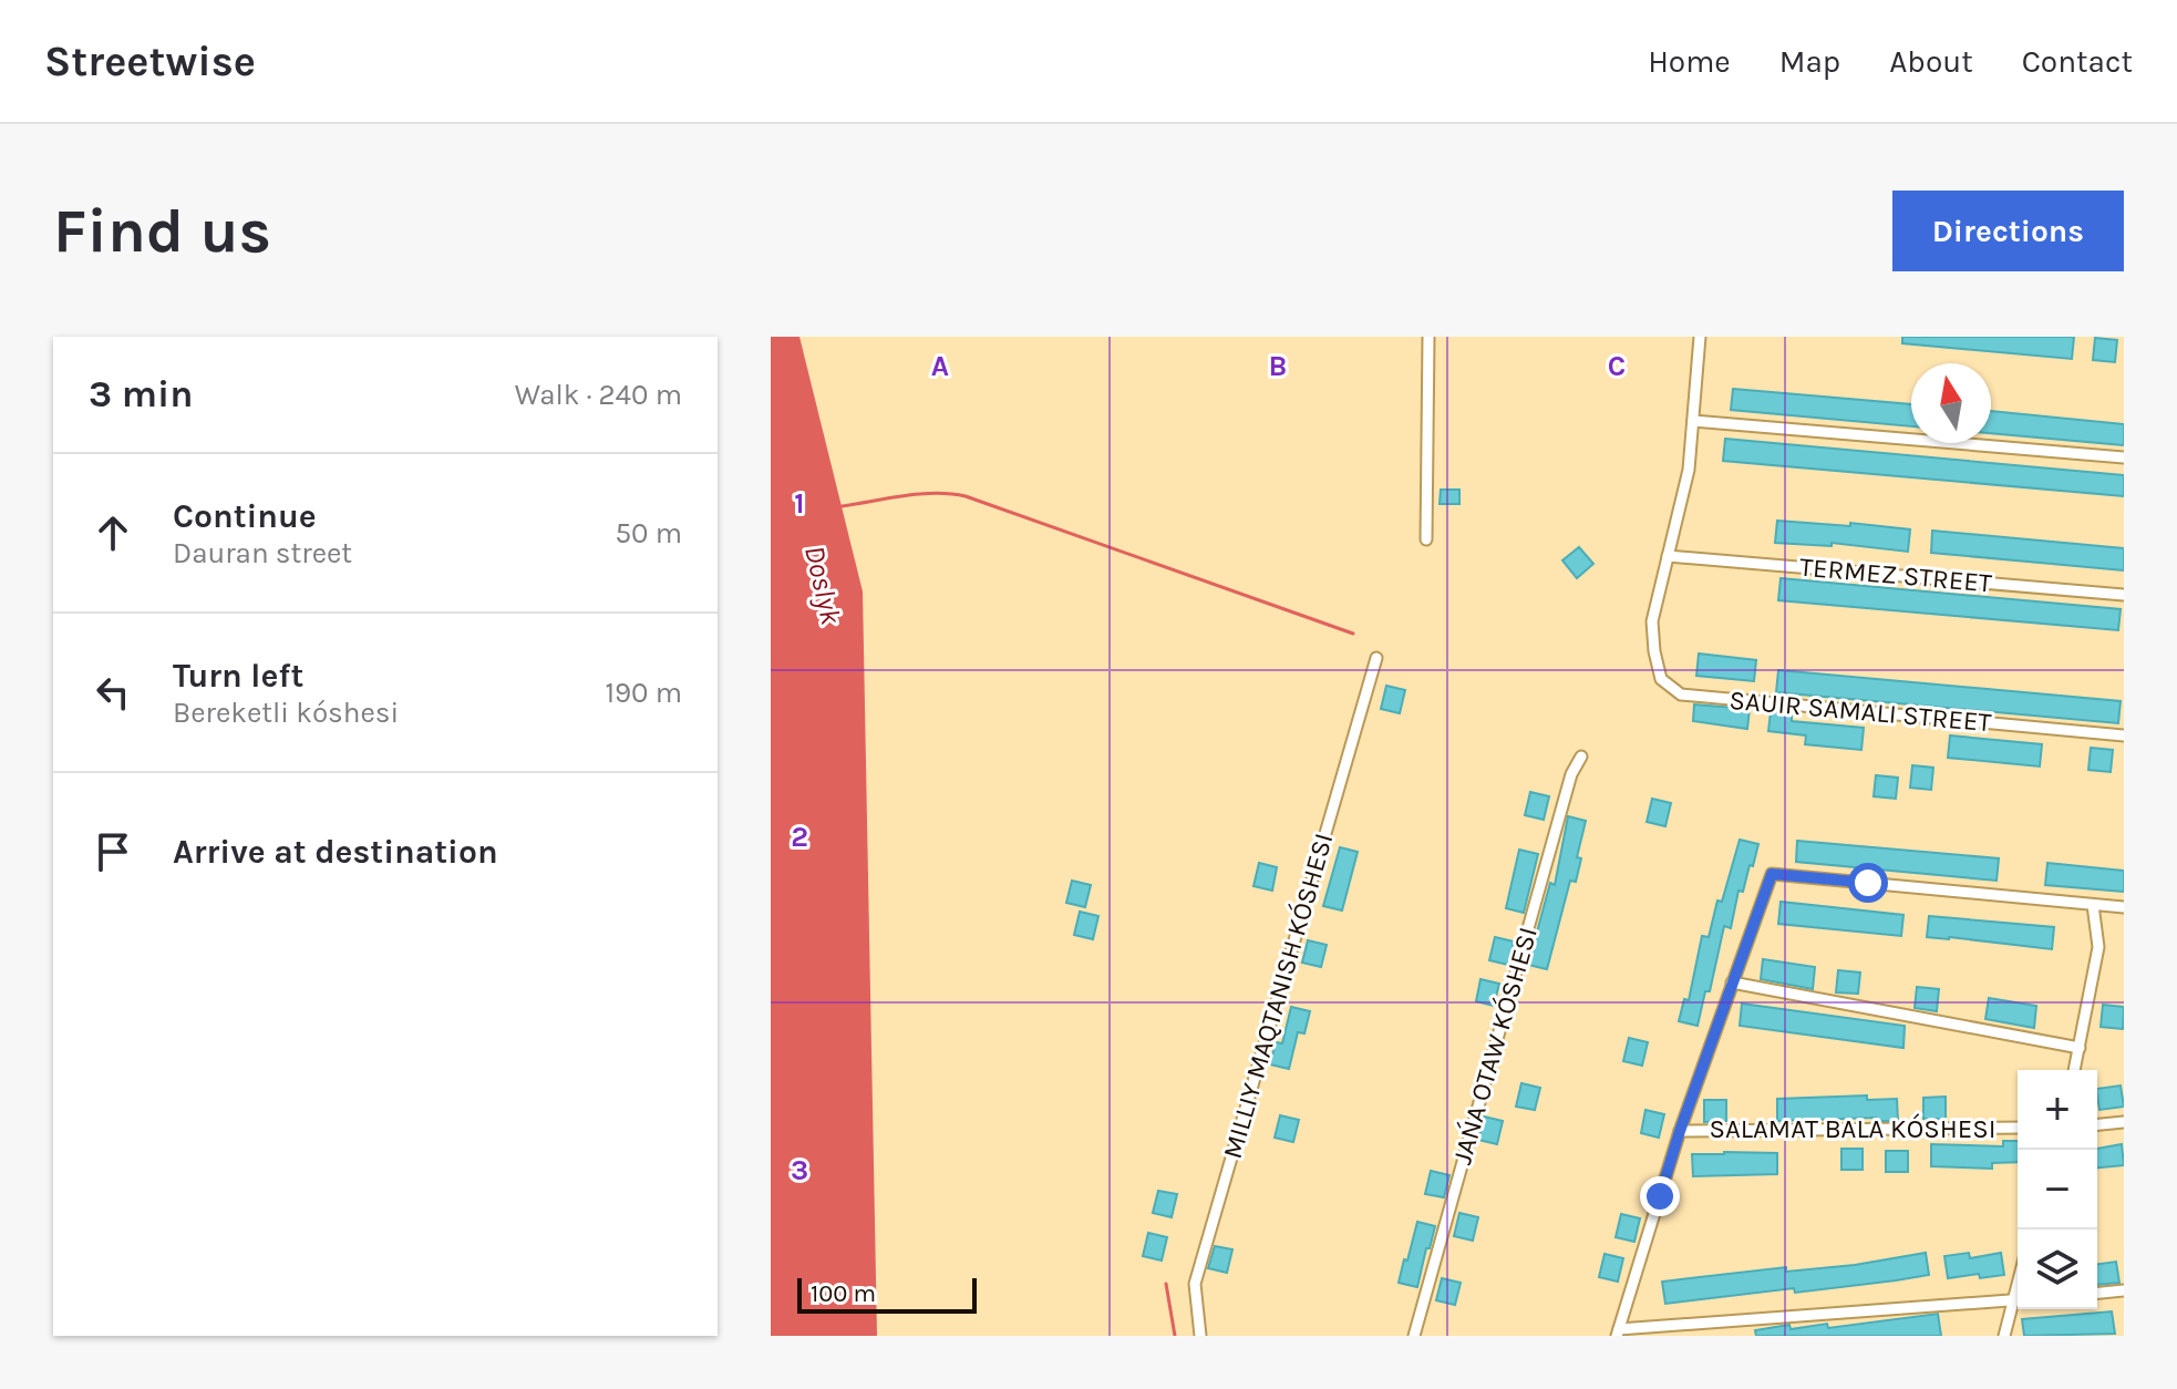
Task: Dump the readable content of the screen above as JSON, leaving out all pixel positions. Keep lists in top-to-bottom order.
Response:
{
  "streets": {
    "street": ["TERMEZ STREET", "JAŃA OTAW KÓSHESI", "SALAMAT BALA KÓSHESI"]
  },
  "water": ["Doslyk"],
  "scale_bar": "100 m",
  "north": "top",
  "page": {
    "header": "Streetwise",
    "nav": [
      "Home",
      "Map",
      "About",
      "Contact"
    ],
    "buttons": "Directions",
    "title": "Find us",
    "heading": ["3 min", "Walk · 240 m"],
    "list": [
      ["Continue", "Dauran street", "50 m"],
      ["Turn left", "Bereketli kóshesi", "190 m"],
      "Arrive at destination"
    ],
    "map_buttons": ["+", "−"],
    "scale": "100 m"
  },
  "grid": {
    "columns": ["A", "B", "C"],
    "rows": ["1", "2", "3"]
  }
}
